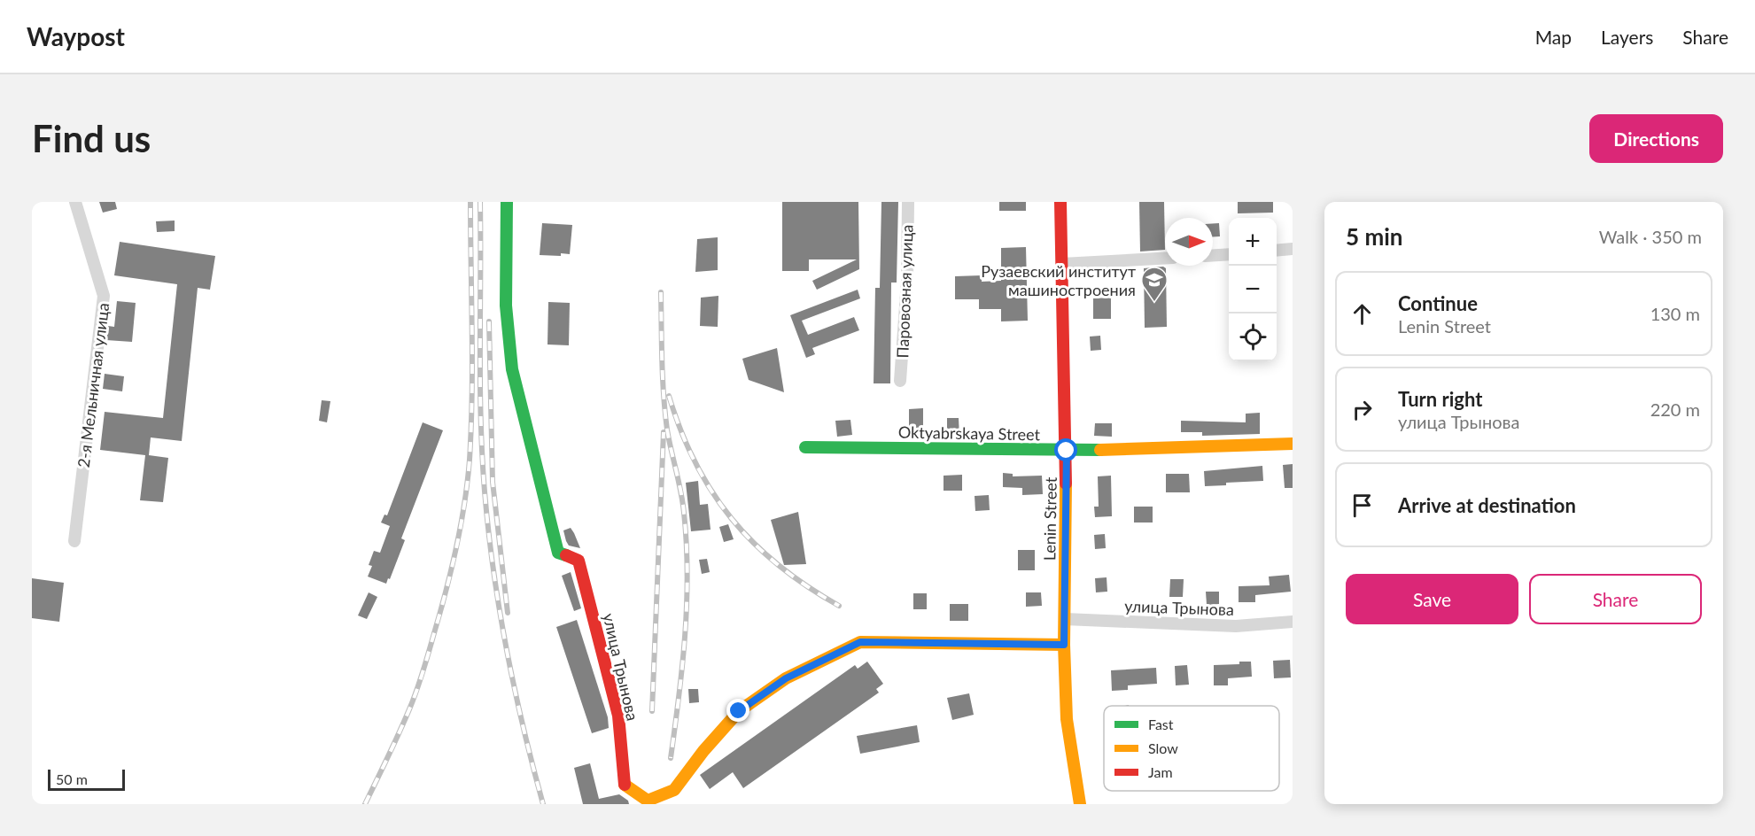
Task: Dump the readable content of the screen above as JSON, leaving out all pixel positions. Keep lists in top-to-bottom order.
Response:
{
  "streets": {
    "street": [
      "Паровозная улица",
      "2-я Мельничная улица",
      "Oktyabrskaya Street",
      "Lenin Street",
      "улица Трынова"
    ]
  },
  "crossings": [
    ["Oktyabrskaya Street", "Lenin Street"],
    ["Lenin Street", "улица Трынова"]
  ],
  "places": {
    "school or university": ["Рузаевский институт машиностроения"]
  },
  "legend": ["Fast", "Slow", "Jam"],
  "scale_bar": "50 m",
  "north": "right",
  "page": {
    "header": "Waypost",
    "nav": ["Map", "Layers", "Share"],
    "buttons": [
      "Directions",
      ["Save", "Share"]
    ],
    "title": "Find us",
    "heading": ["5 min", "Walk · 350 m"],
    "map_buttons": ["+", "−"],
    "list": [
      ["Continue", "Lenin Street", "130 m"],
      ["Turn right", "улица Трынова", "220 m"],
      "Arrive at destination"
    ],
    "scale": "50 m"
  }
}
